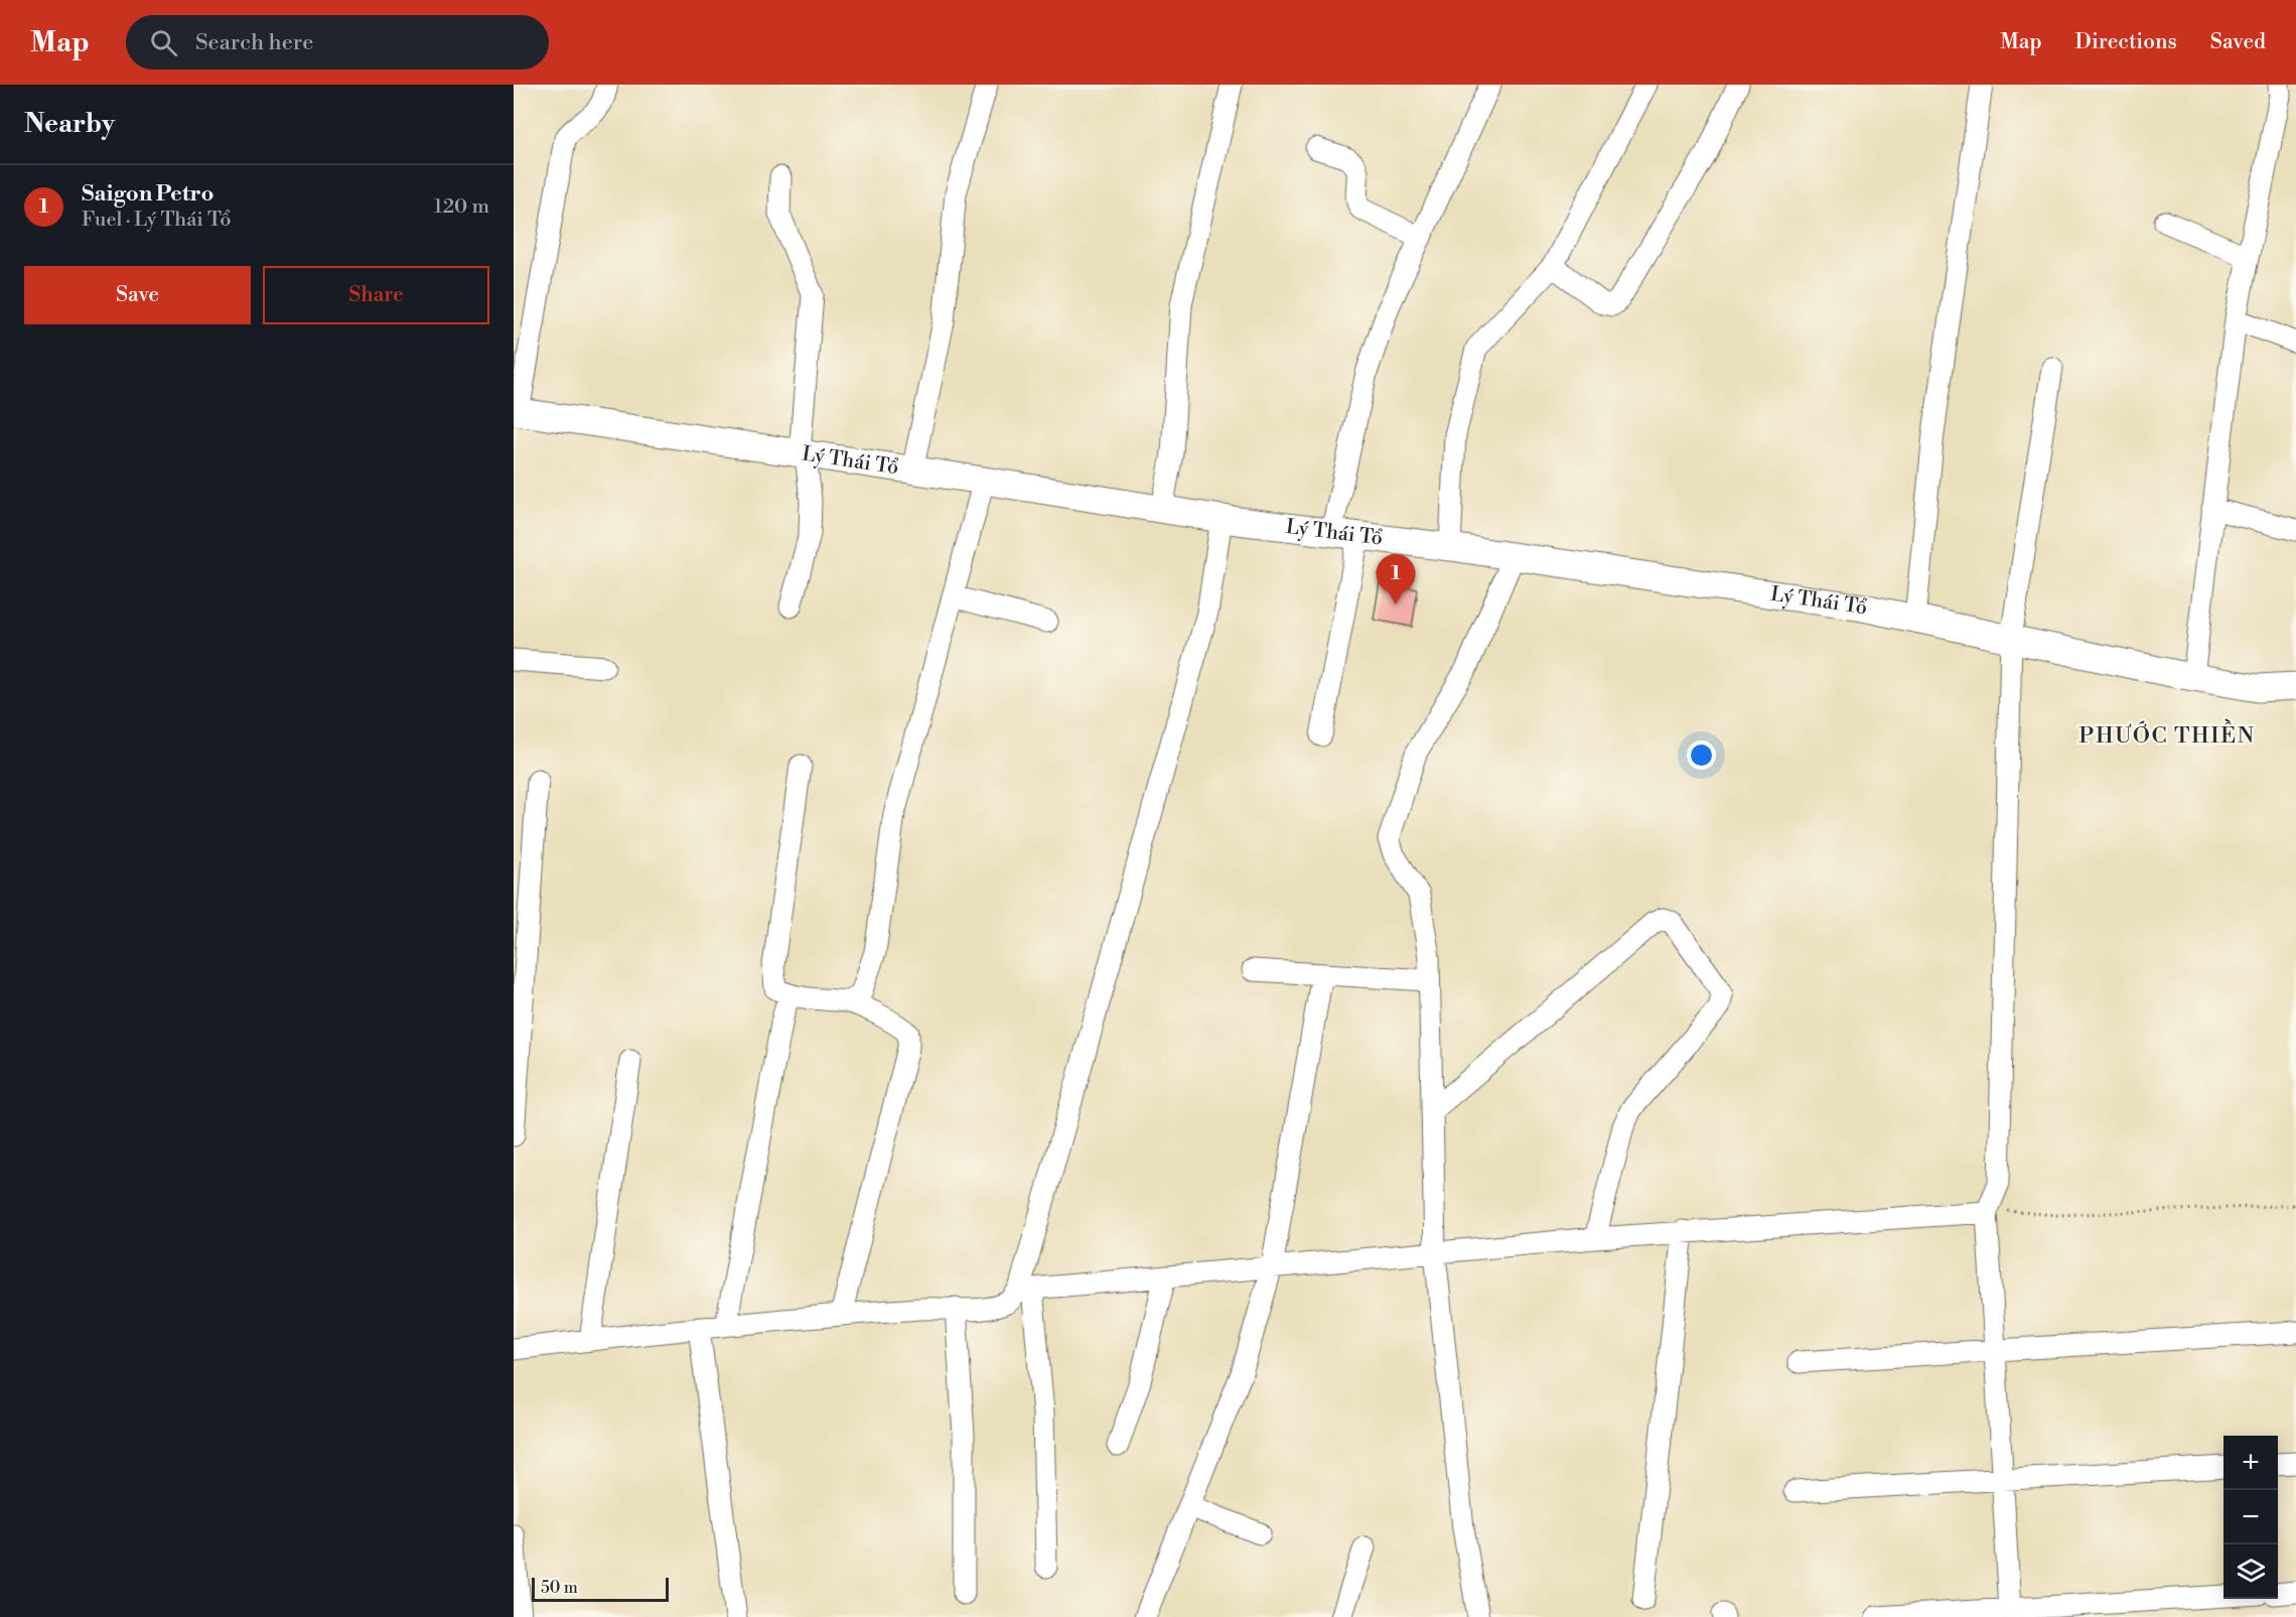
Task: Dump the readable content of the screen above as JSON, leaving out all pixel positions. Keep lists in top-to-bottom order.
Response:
{
  "streets": {
    "main road": ["Lý Thái Tổ"]
  },
  "districts": ["PHƯỚC THIỀN"],
  "scale_bar": "50 m",
  "page": {
    "header": "Map",
    "search": "Search here",
    "nav": ["Map", "Directions", "Saved"],
    "heading": "Nearby",
    "list": [
      {
        "mark": "1",
        "name": "Saigon Petro",
        "note": "Fuel · Lý Thái Tổ",
        "value": "120 m"
      }
    ],
    "buttons": ["Save", "Share"],
    "pins": "1",
    "map_buttons": ["+", "−"],
    "scale": "50 m"
  }
}
